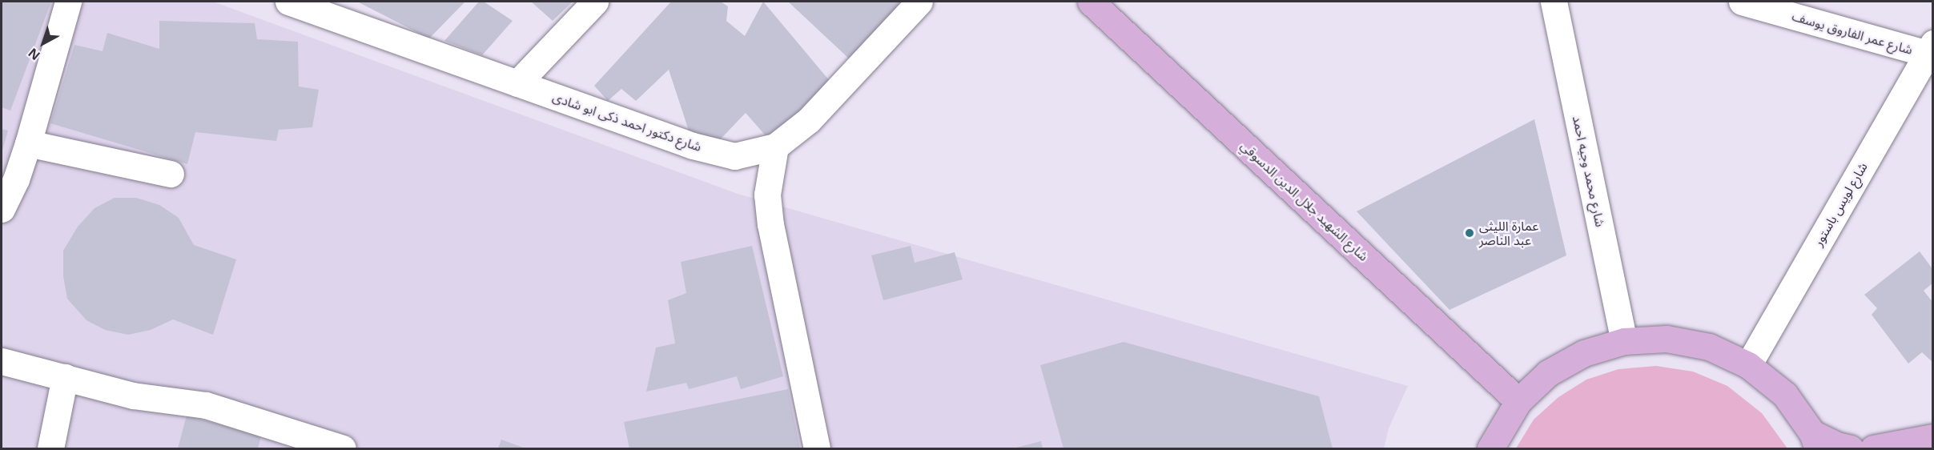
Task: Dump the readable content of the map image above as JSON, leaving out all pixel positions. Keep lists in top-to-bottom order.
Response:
{
  "streets": {
    "main road": ["شارع الشهيد جلال الدين الدسوقي"],
    "street": [
      "شارع عمر الفاروق يوسف",
      "شارع دكتور احمد ذكى ابو شادى",
      "شارع محمد وجيه احمد",
      "شارع لويس باستور"
    ]
  },
  "crossings": [
    ["شارع عمر الفاروق يوسف", "شارع لويس باستور"]
  ],
  "places": ["عمارة الليثى عبد الناصر"],
  "north": "bottom left"
}
